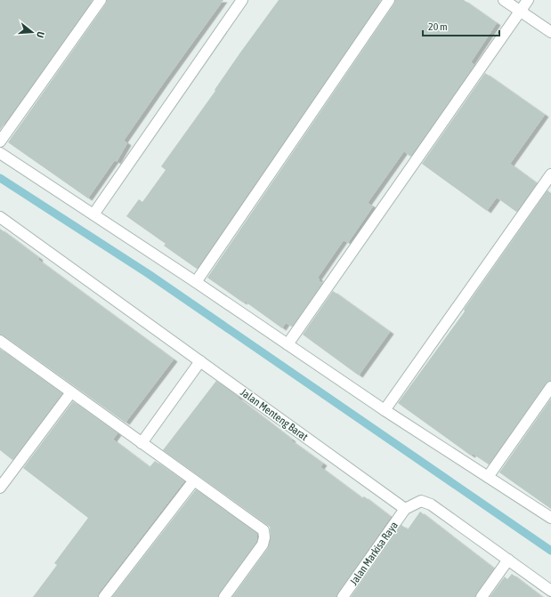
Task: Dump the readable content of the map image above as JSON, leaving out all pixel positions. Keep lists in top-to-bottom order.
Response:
{
  "streets": {
    "street": ["Jalan Menteng Barat", "Jalan Markisa Raya"]
  },
  "crossings": [
    ["Jalan Menteng Barat", "Jalan Markisa Raya"]
  ],
  "scale_bar": "20 m",
  "north": "right"
}
